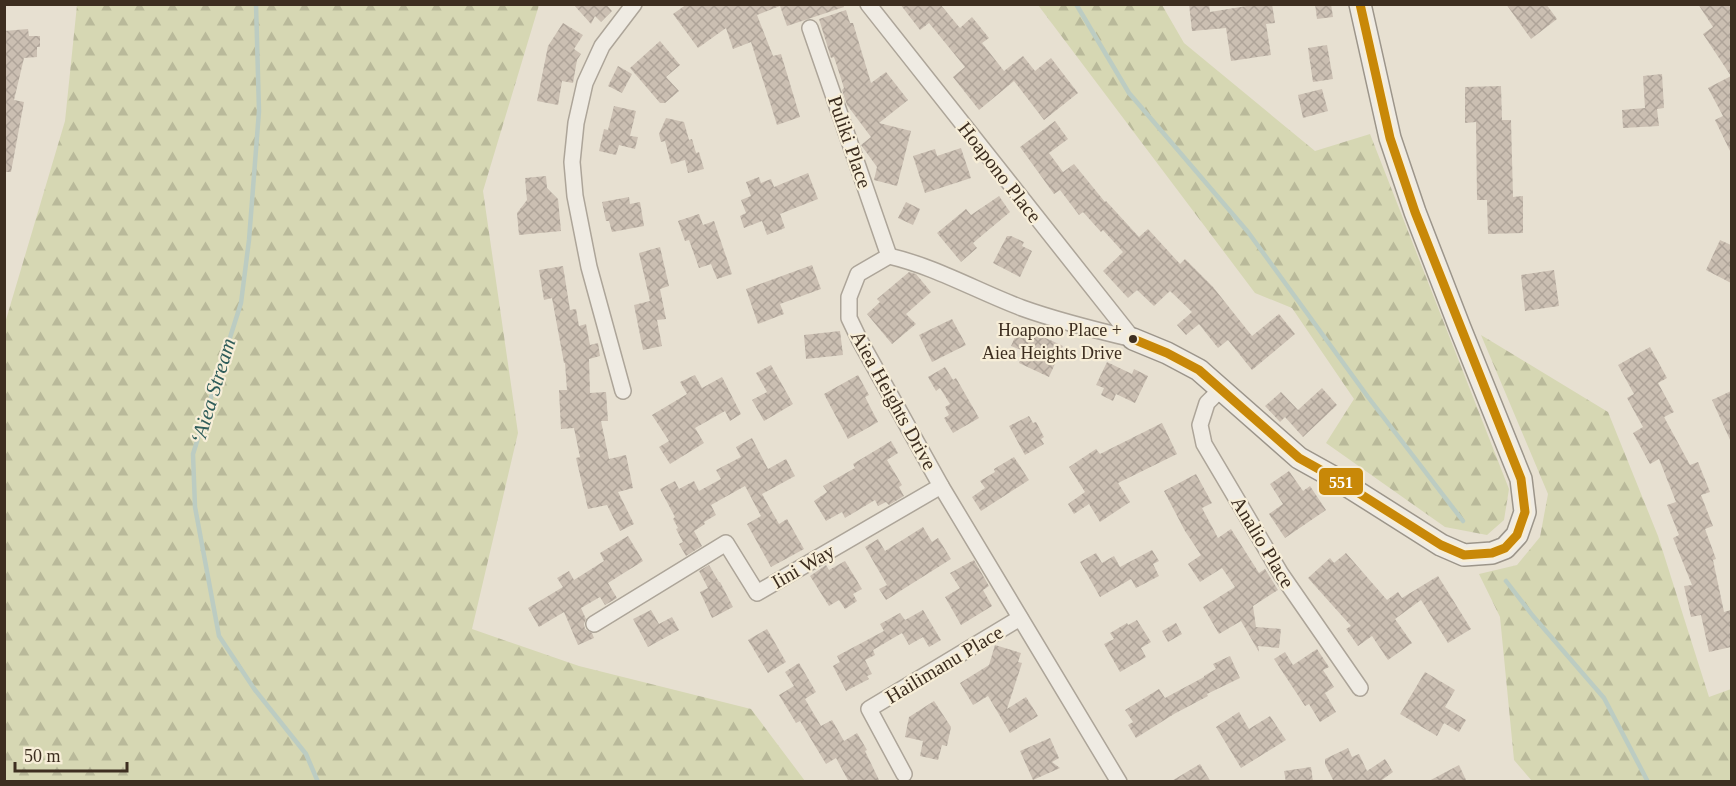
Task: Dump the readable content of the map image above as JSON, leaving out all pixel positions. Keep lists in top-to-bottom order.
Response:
{
  "streets": {
    "street": [
      "Puliki Place",
      "Hoapono Place",
      "Aiea Heights Drive",
      "Analio Place",
      "Iini Way",
      "Hailimanu Place"
    ]
  },
  "crossings": [
    ["Puliki Place", "Aiea Heights Drive"],
    ["Aiea Heights Drive", "Iini Way"],
    ["Aiea Heights Drive", "Hailimanu Place"]
  ],
  "water": ["ʻAiea Stream"],
  "places": ["Hoapono Place + Aiea Heights Drive"],
  "lines": ["transit line 551"],
  "scale_bar": "50 m"
}
